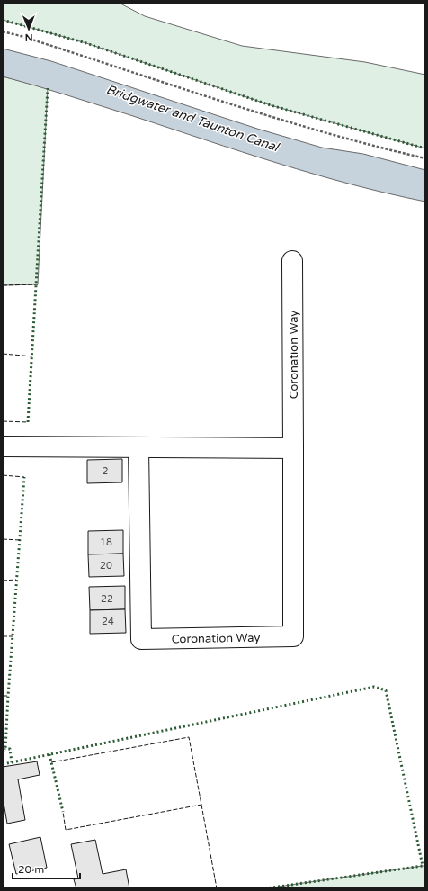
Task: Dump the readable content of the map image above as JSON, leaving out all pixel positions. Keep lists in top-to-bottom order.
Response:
{
  "streets": {
    "street": ["Coronation Way"]
  },
  "water": ["Bridgwater and Taunton Canal"],
  "house_numbers": [
    "2",
    "18",
    "20",
    "22",
    "24"
  ],
  "scale_bar": "20 m",
  "north": "bottom"
}
